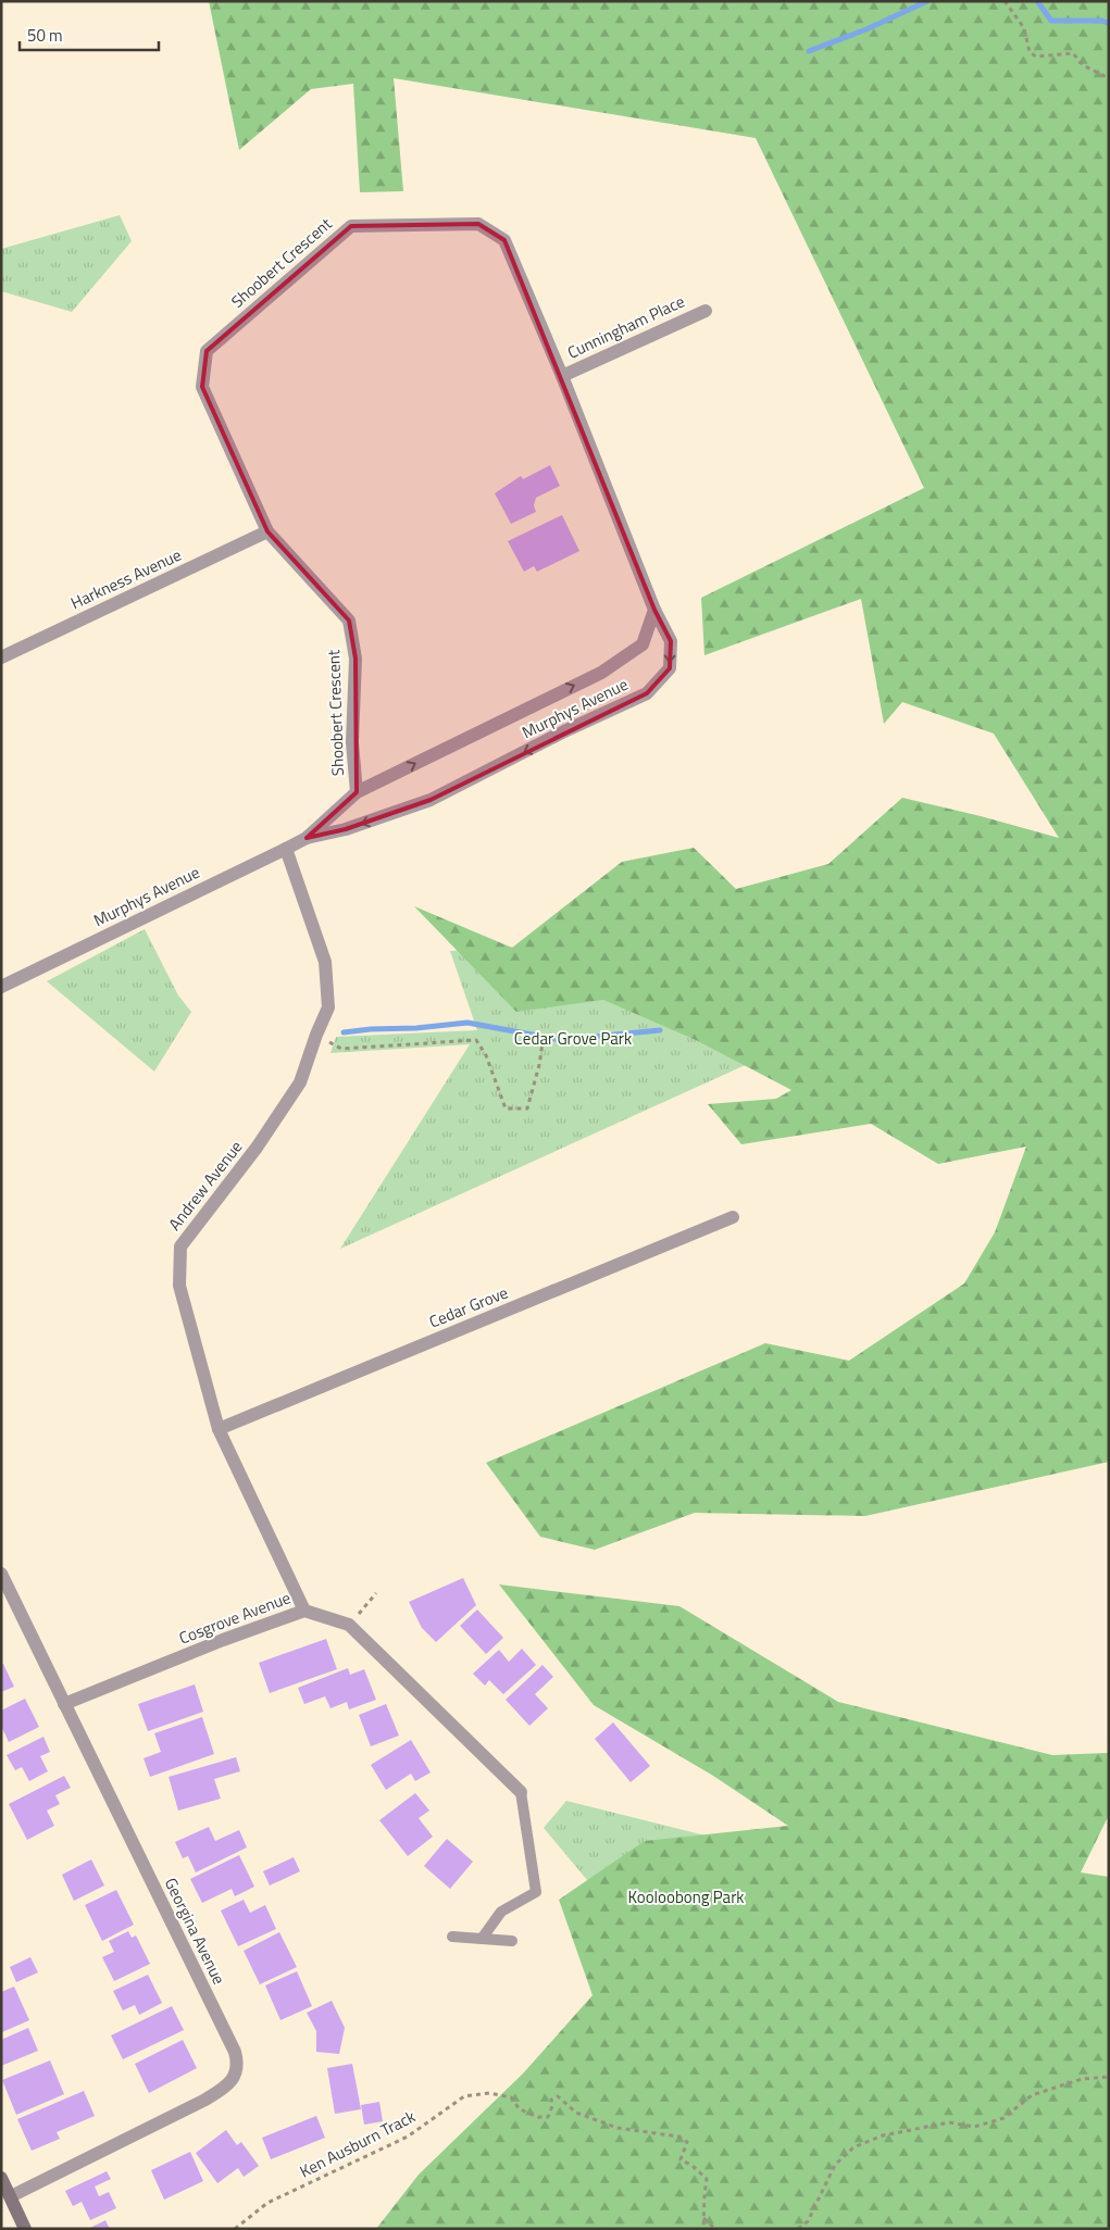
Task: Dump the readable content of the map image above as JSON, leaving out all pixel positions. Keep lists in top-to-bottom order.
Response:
{
  "streets": {
    "street": [
      "Shoobert Crescent",
      "Cunningham Place",
      "Harkness Avenue",
      "Murphys Avenue",
      "Andrew Avenue",
      "Cedar Grove",
      "Cosgrove Avenue",
      "Georgina Avenue"
    ],
    "path": ["Ken Ausburn Track"]
  },
  "crossings": [
    ["Shoobert Crescent", "Cunningham Place"],
    ["Shoobert Crescent", "Harkness Avenue"],
    ["Shoobert Crescent", "Murphys Avenue"],
    ["Murphys Avenue", "Andrew Avenue"],
    ["Andrew Avenue", "Cedar Grove"],
    ["Andrew Avenue", "Cosgrove Avenue"],
    ["Cosgrove Avenue", "Georgina Avenue"]
  ],
  "parks": ["Cedar Grove Park", "Kooloobong Park"],
  "scale_bar": "50 m"
}
